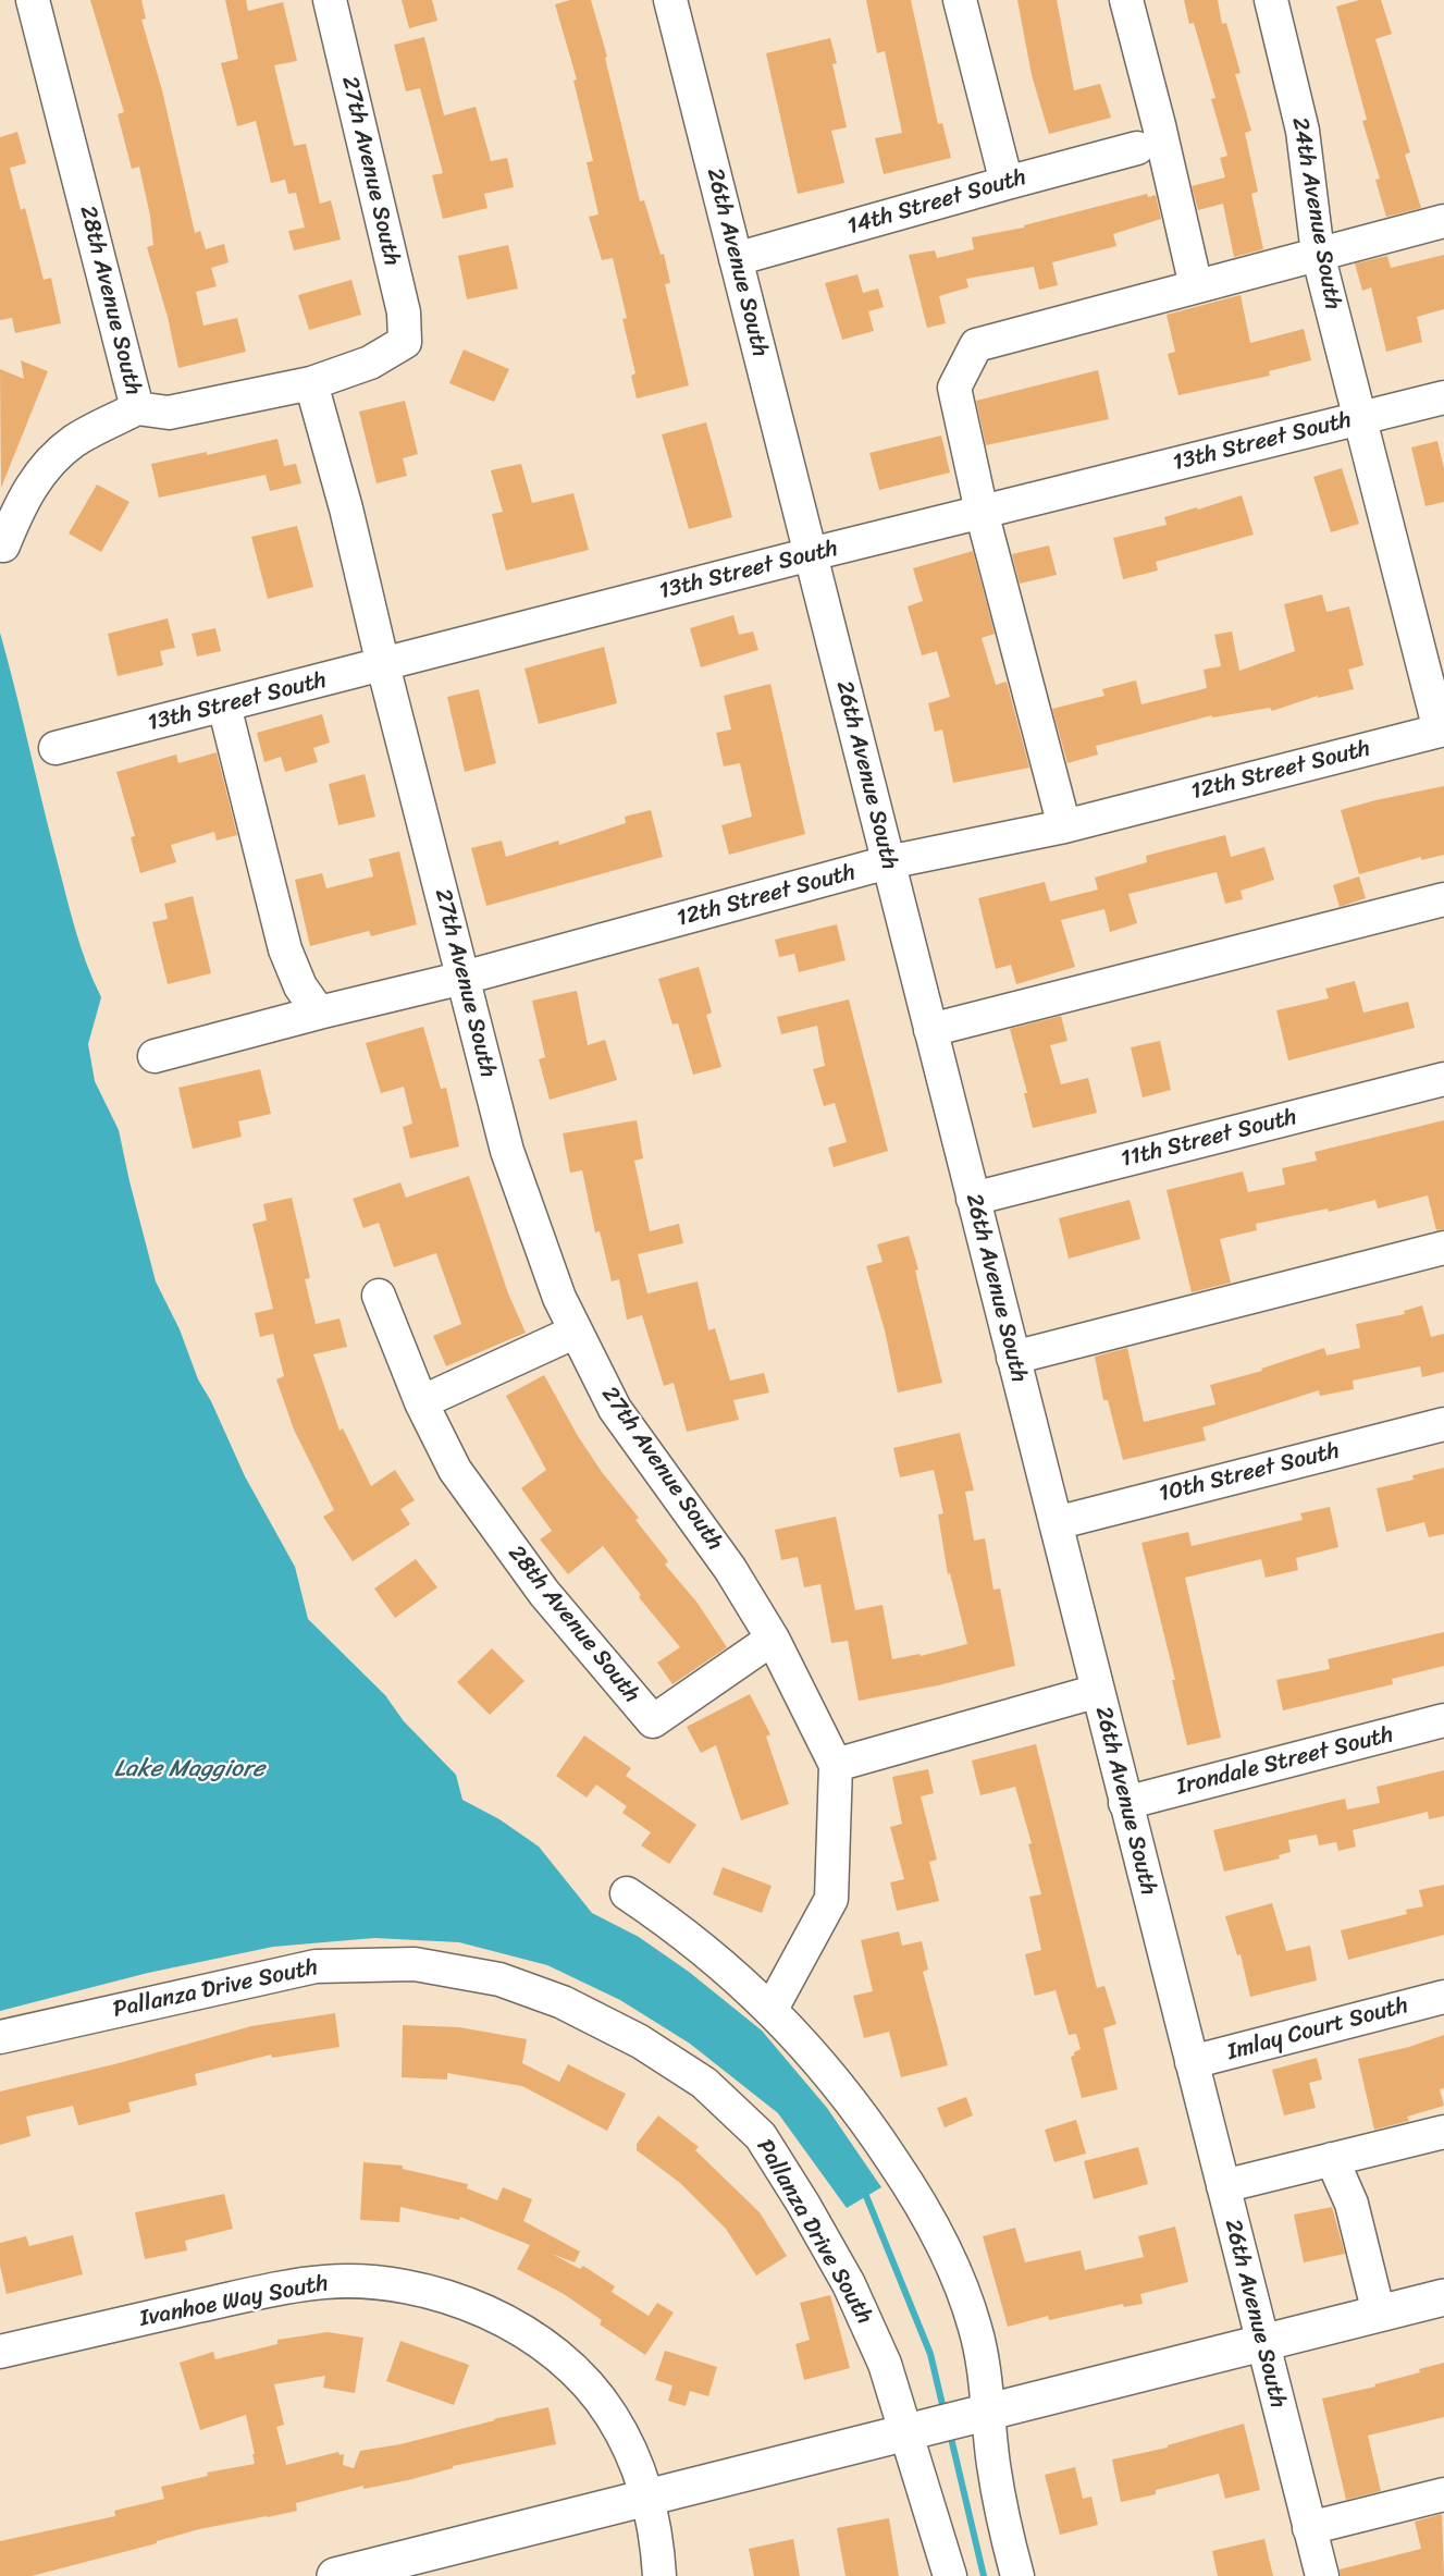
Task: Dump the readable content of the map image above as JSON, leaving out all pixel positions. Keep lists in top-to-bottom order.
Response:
{
  "streets": {
    "street": [
      "27th Avenue South",
      "14th Street South",
      "24th Avenue South",
      "26th Avenue South",
      "28th Avenue South",
      "13th Street South",
      "12th Street South",
      "11th Street South",
      "10th Street South",
      "Irondale Street South",
      "Pallanza Drive South",
      "Imlay Court South",
      "Ivanhoe Way South"
    ]
  },
  "crossings": [
    ["27th Avenue South", "28th Avenue South"],
    ["27th Avenue South", "13th Street South"],
    ["27th Avenue South", "12th Street South"],
    ["14th Street South", "26th Avenue South"],
    ["24th Avenue South", "13th Street South"],
    ["24th Avenue South", "12th Street South"],
    ["26th Avenue South", "13th Street South"],
    ["26th Avenue South", "12th Street South"],
    ["26th Avenue South", "11th Street South"],
    ["26th Avenue South", "10th Street South"],
    ["26th Avenue South", "Irondale Street South"],
    ["26th Avenue South", "Imlay Court South"]
  ],
  "water": ["Lake Maggiore"]
}
